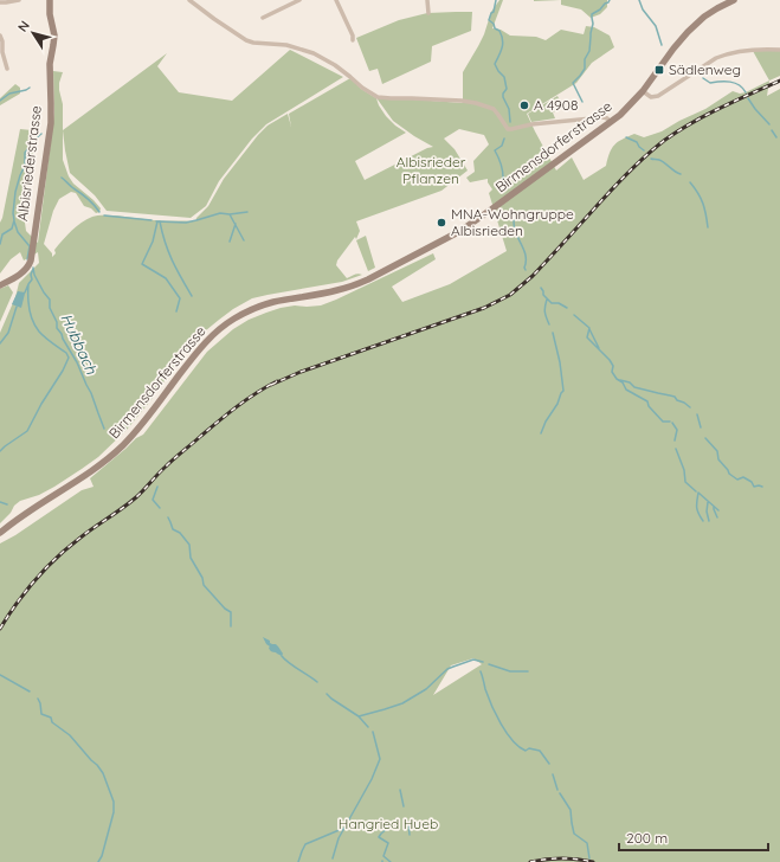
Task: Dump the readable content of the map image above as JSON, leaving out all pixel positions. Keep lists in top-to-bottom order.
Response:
{
  "streets": {
    "main road": ["Birmensdorferstrasse", "Albisriederstrasse"]
  },
  "water": ["Hubbach"],
  "parks": ["Albisrieder Pflanzen", "Hangried Hueb"],
  "places": {
    "transit": ["Sädlenweg"],
    "other": ["A 4908", "MNA-Wohngruppe Albisrieden"]
  },
  "scale_bar": "200 m",
  "north": "top left"
}
